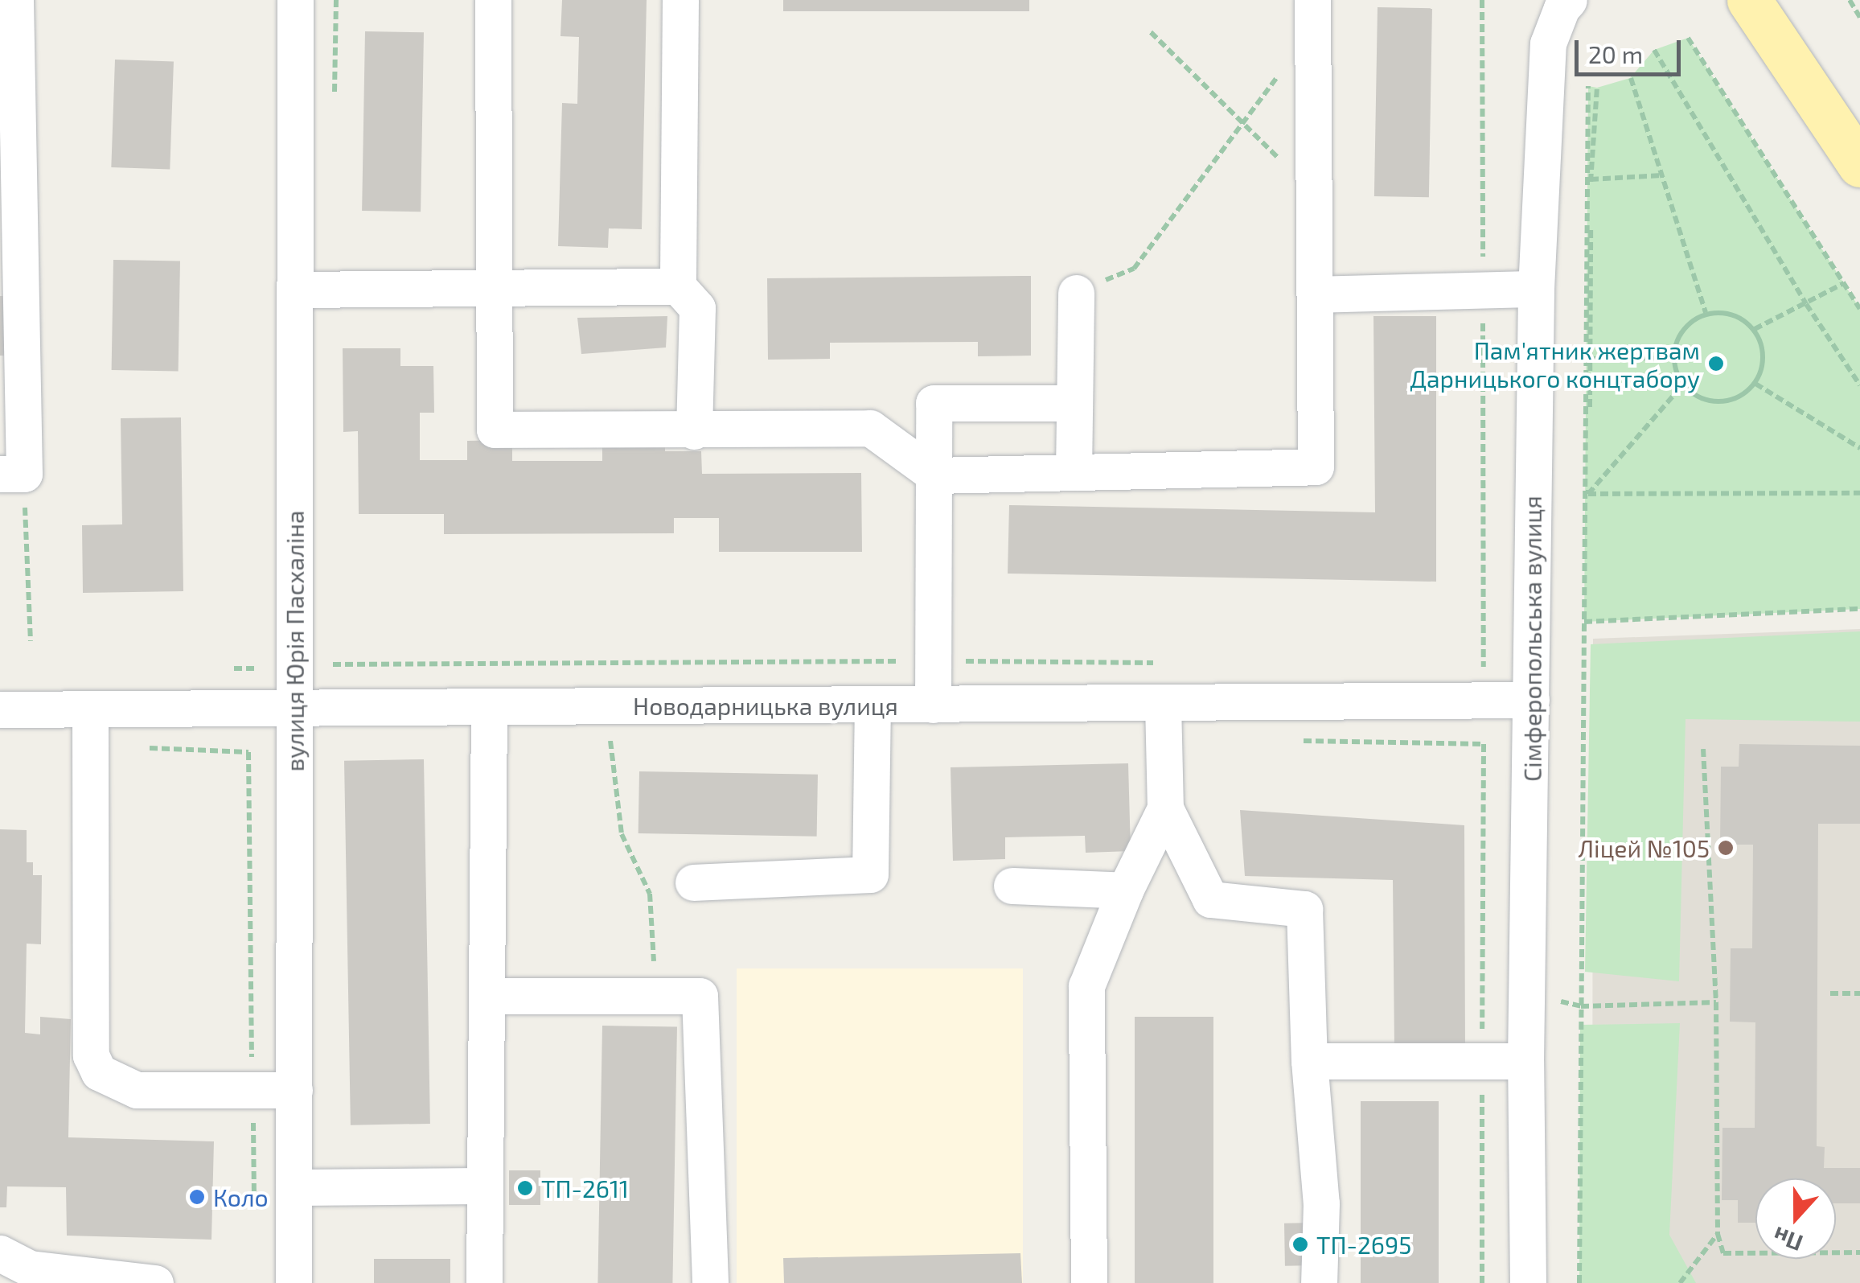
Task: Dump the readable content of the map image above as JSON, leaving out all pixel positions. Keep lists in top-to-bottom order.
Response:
{
  "streets": {
    "street": ["Сімферопольська вулиця", "вулиця Юрія Пасхаліна", "Новодарницька вулиця"]
  },
  "crossings": [
    ["Сімферопольська вулиця", "Новодарницька вулиця"],
    ["вулиця Юрія Пасхаліна", "Новодарницька вулиця"]
  ],
  "places": [
    "Пам'ятник жертвам Дарницького концтабору",
    "Ліцей №105",
    "ТП-2611",
    "Коло",
    "ТП-2695"
  ],
  "scale_bar": "20 m",
  "north": "bottom"
}
